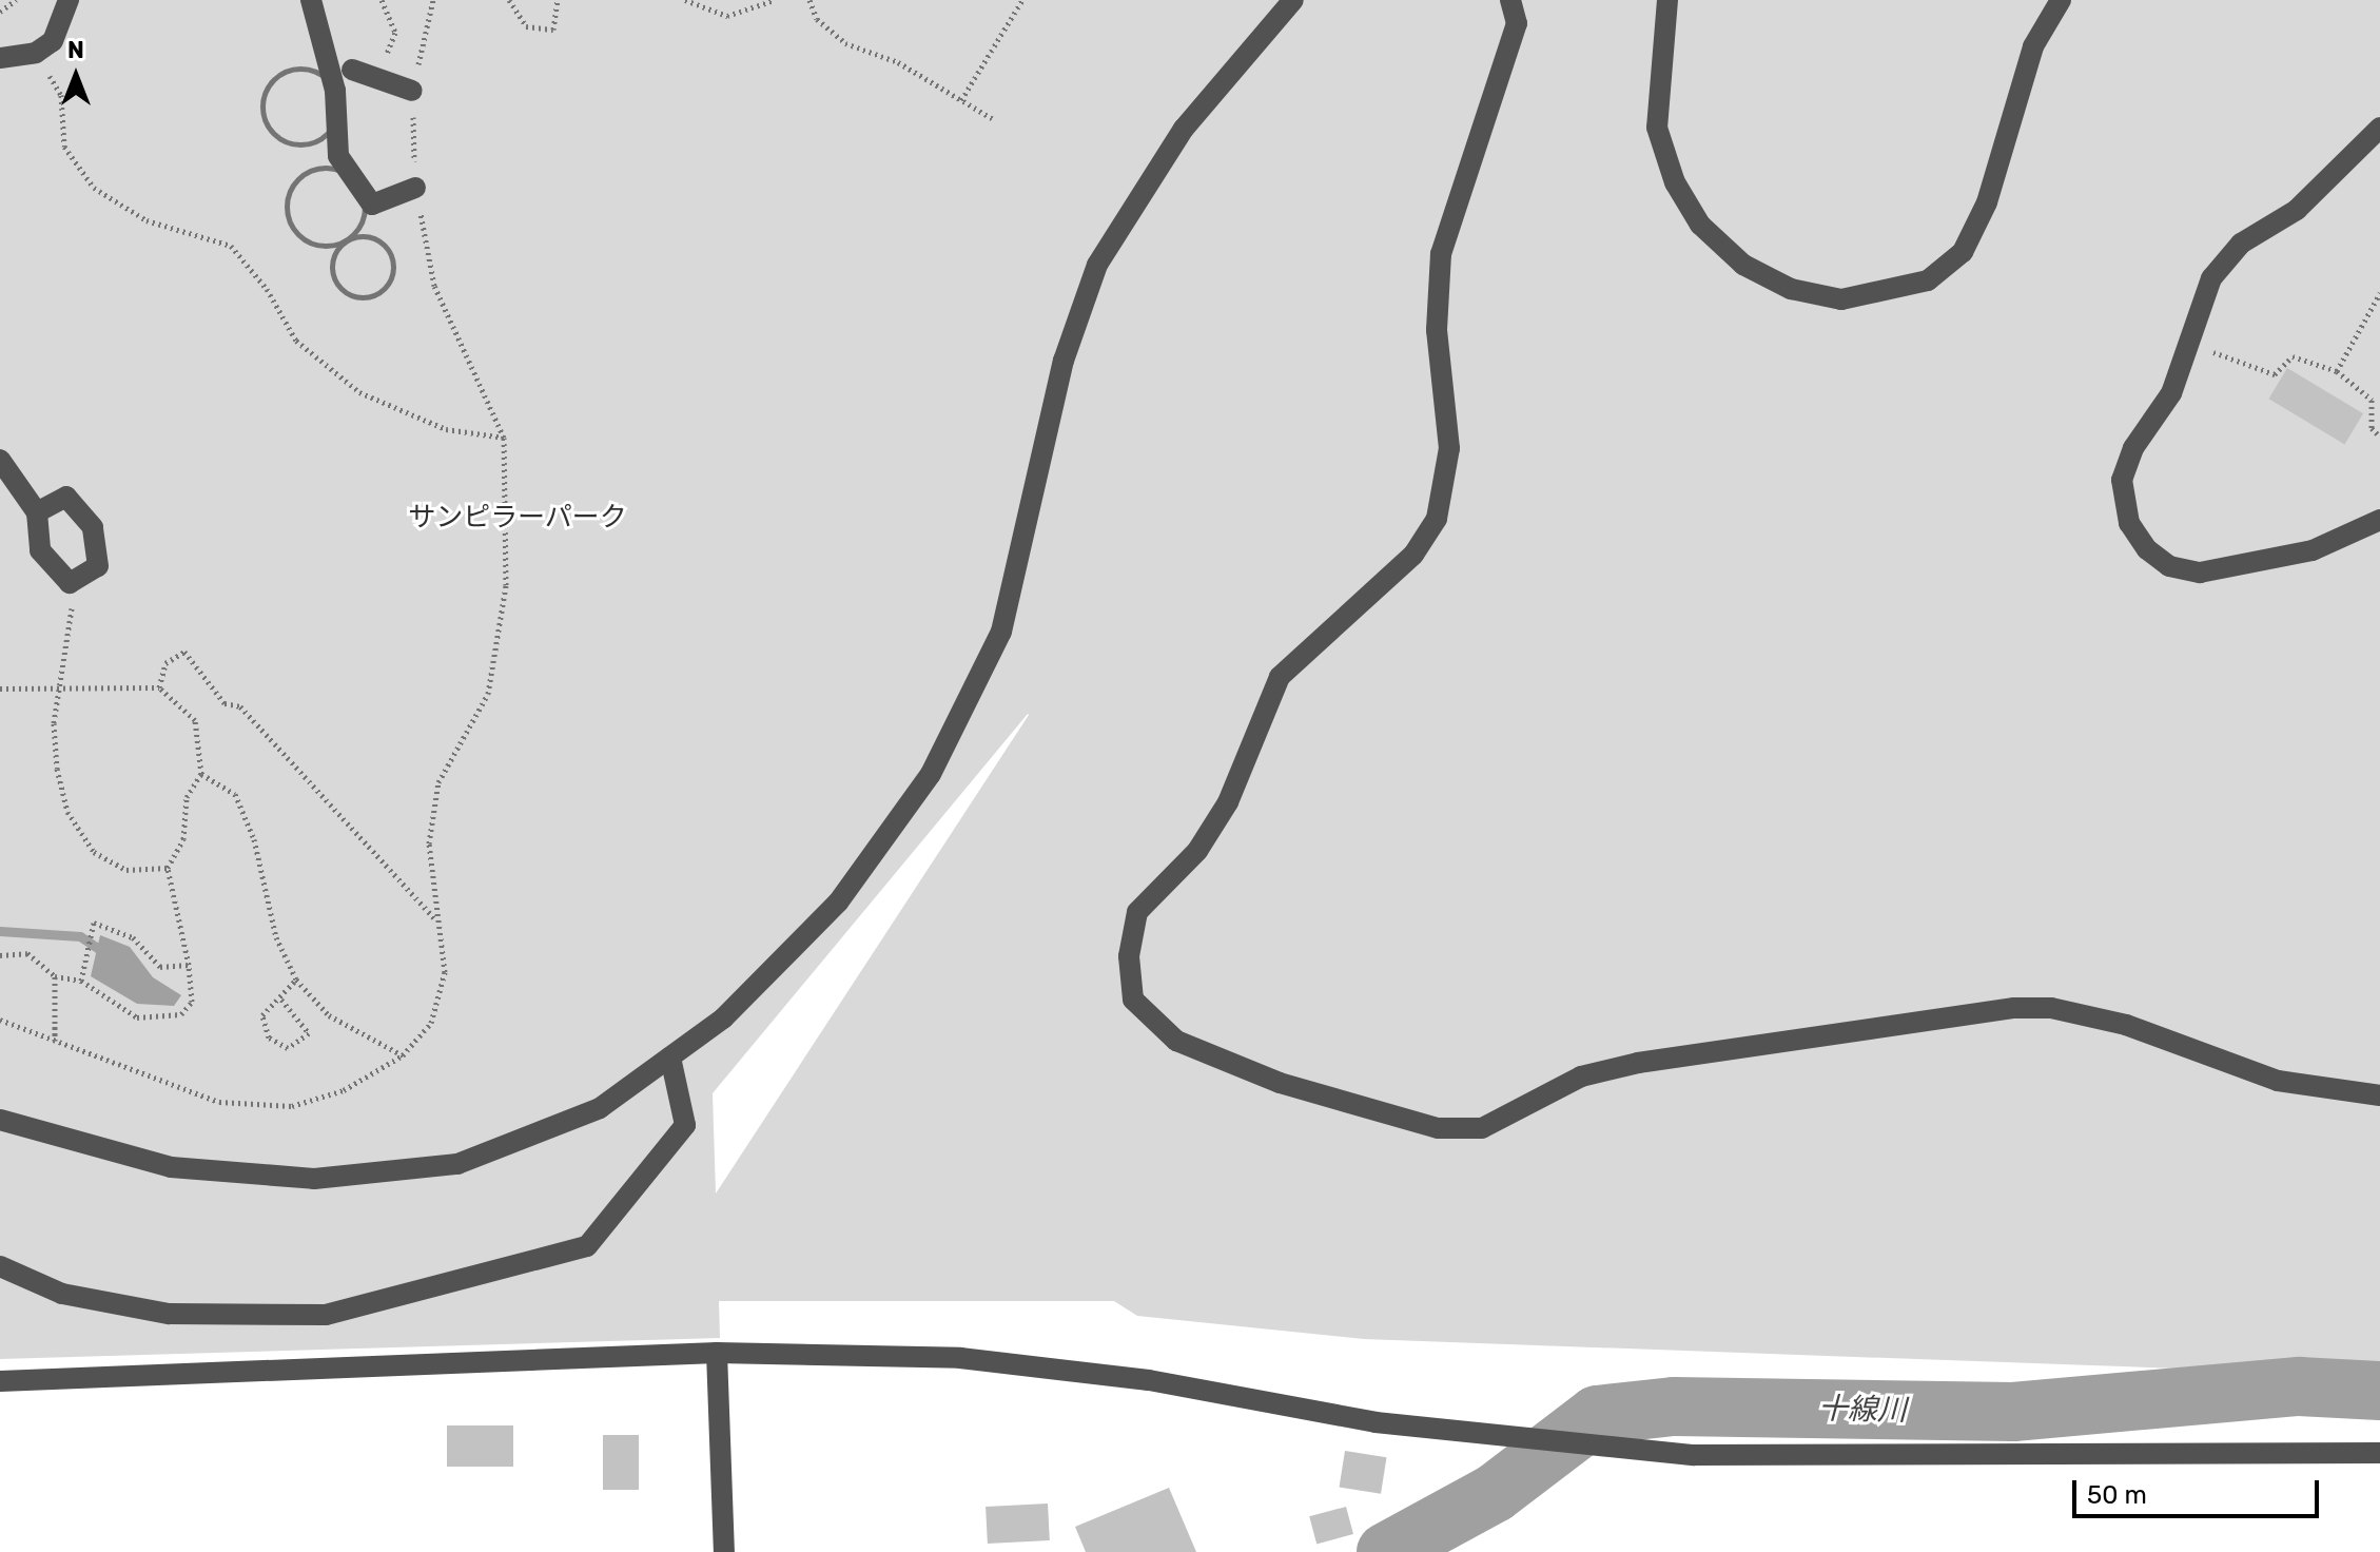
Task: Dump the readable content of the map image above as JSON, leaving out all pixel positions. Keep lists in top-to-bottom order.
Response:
{
  "water": ["十線川"],
  "parks": ["サンピラーパーク"],
  "scale_bar": "50 m",
  "north": "top"
}
